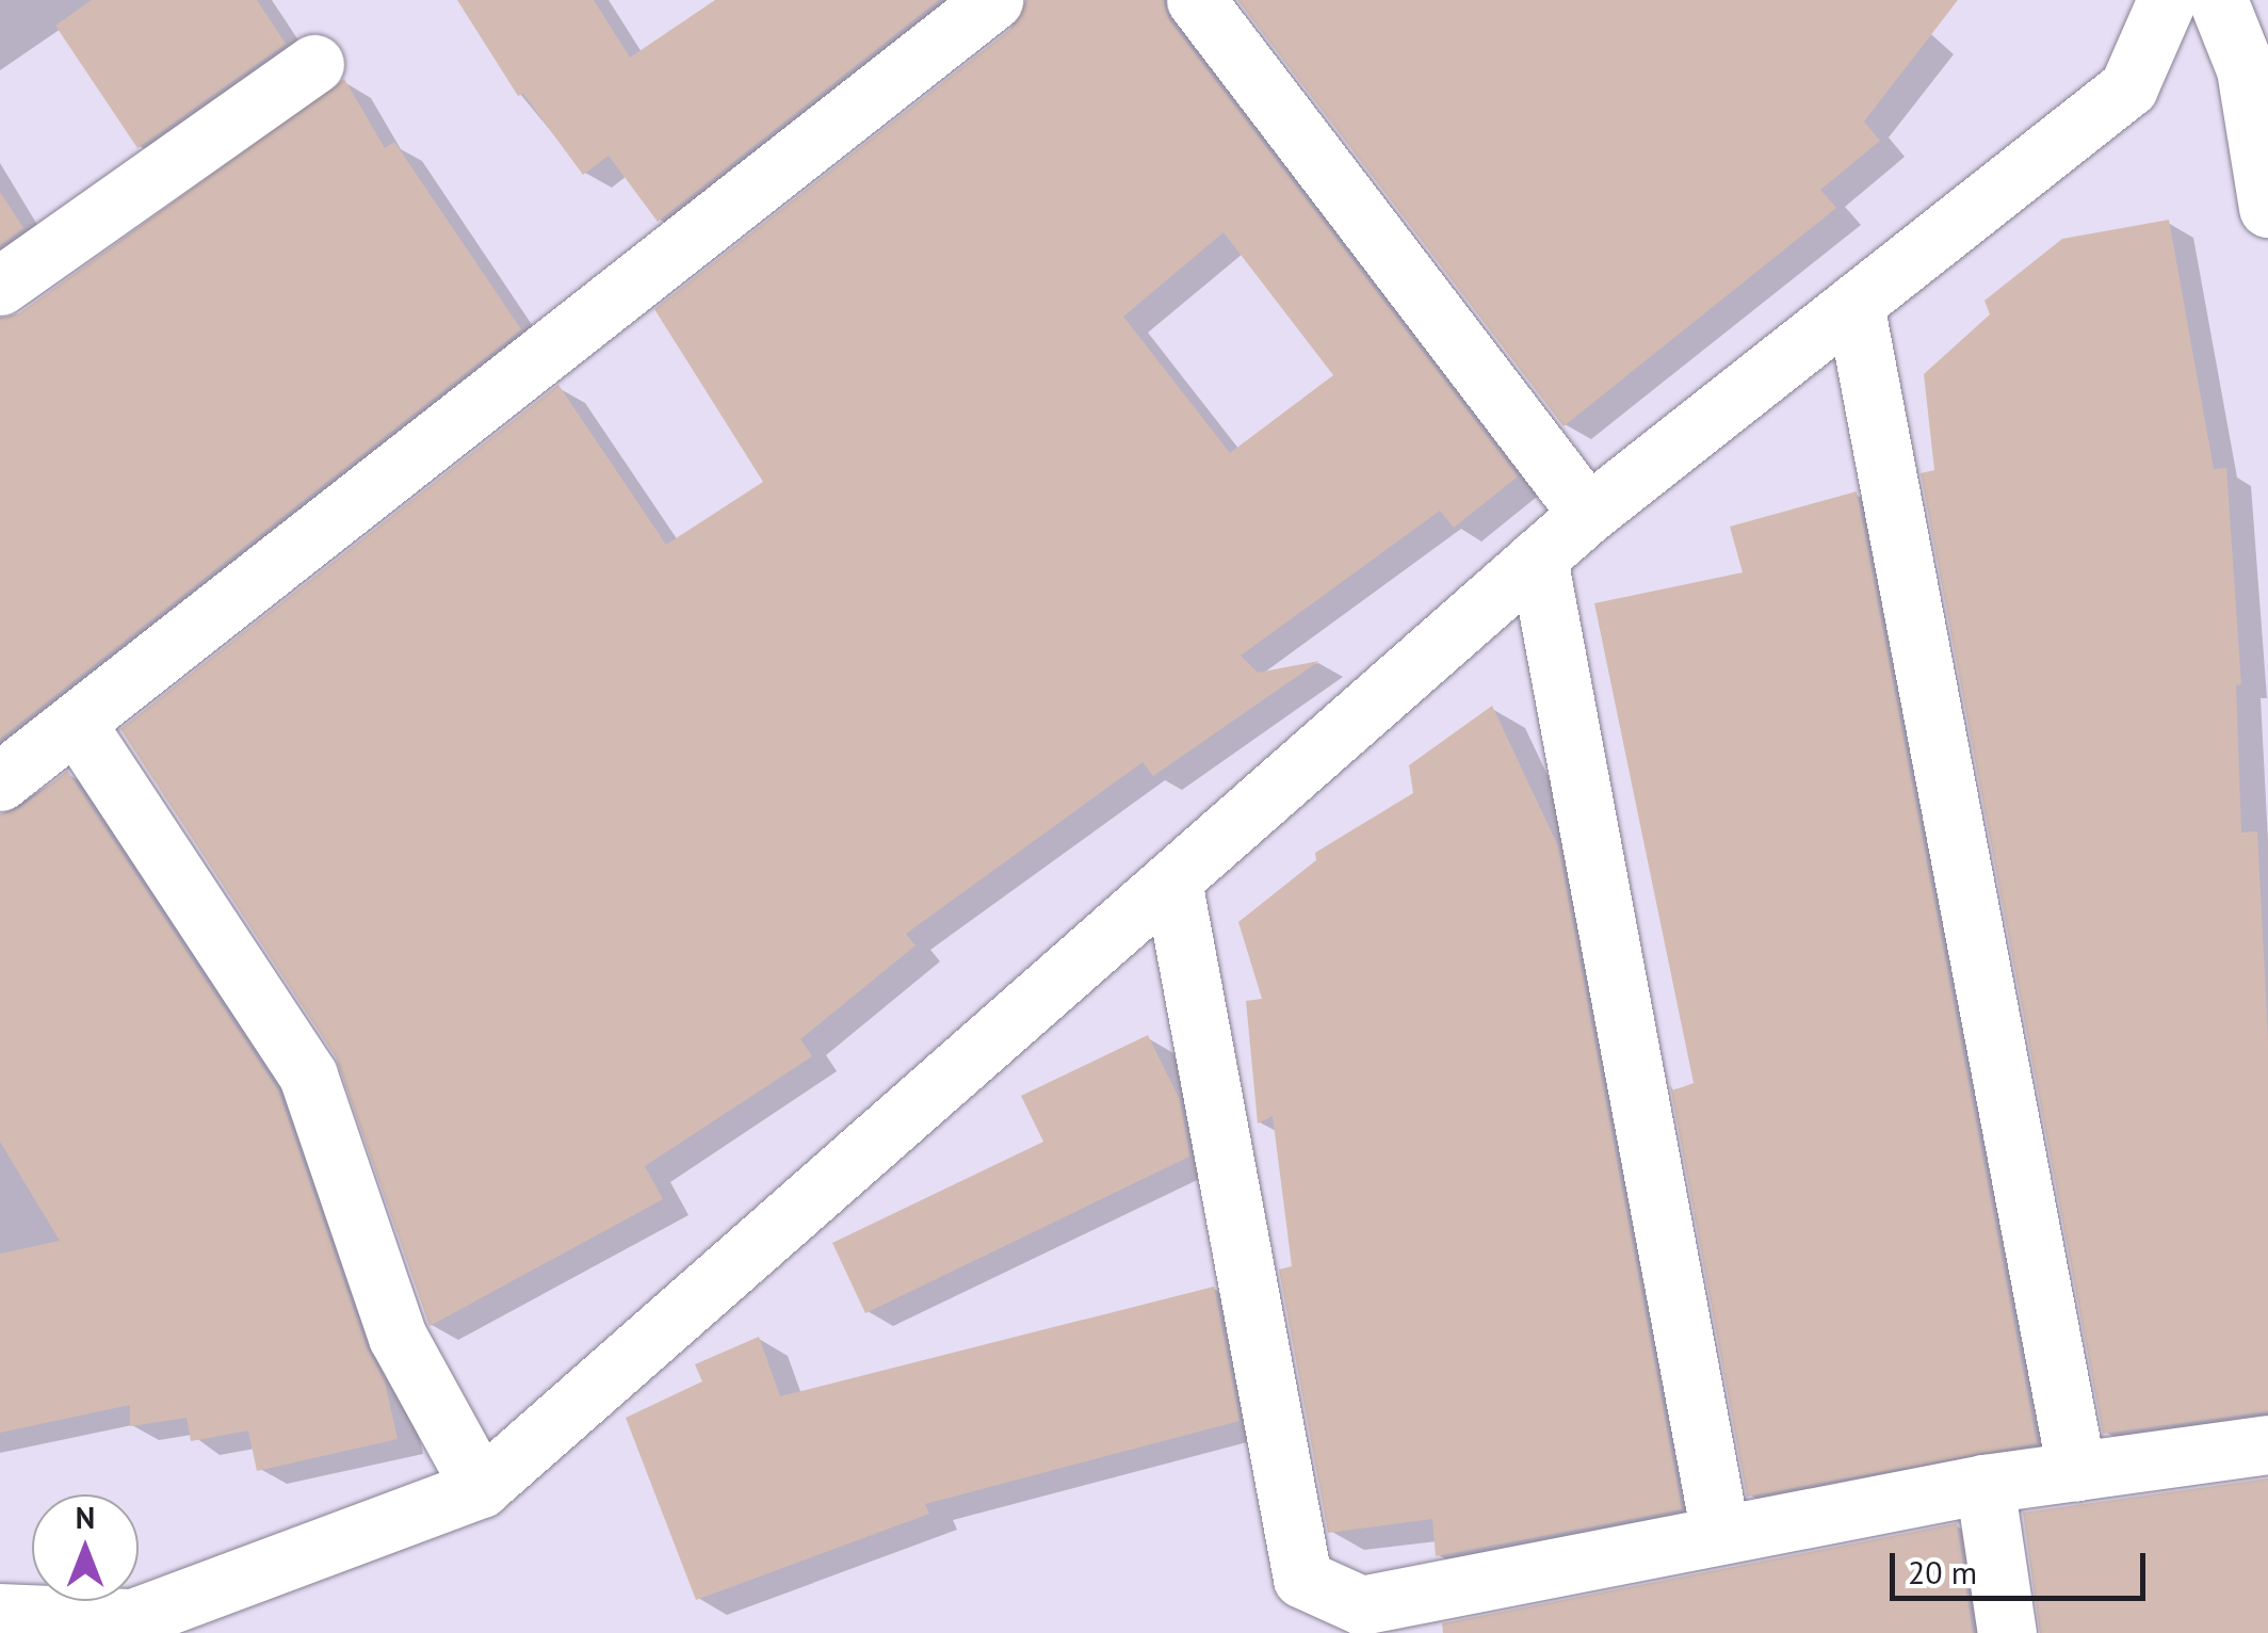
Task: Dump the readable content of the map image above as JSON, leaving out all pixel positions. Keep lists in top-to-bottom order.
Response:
{
  "scale_bar": "20 m",
  "north": "top"
}
